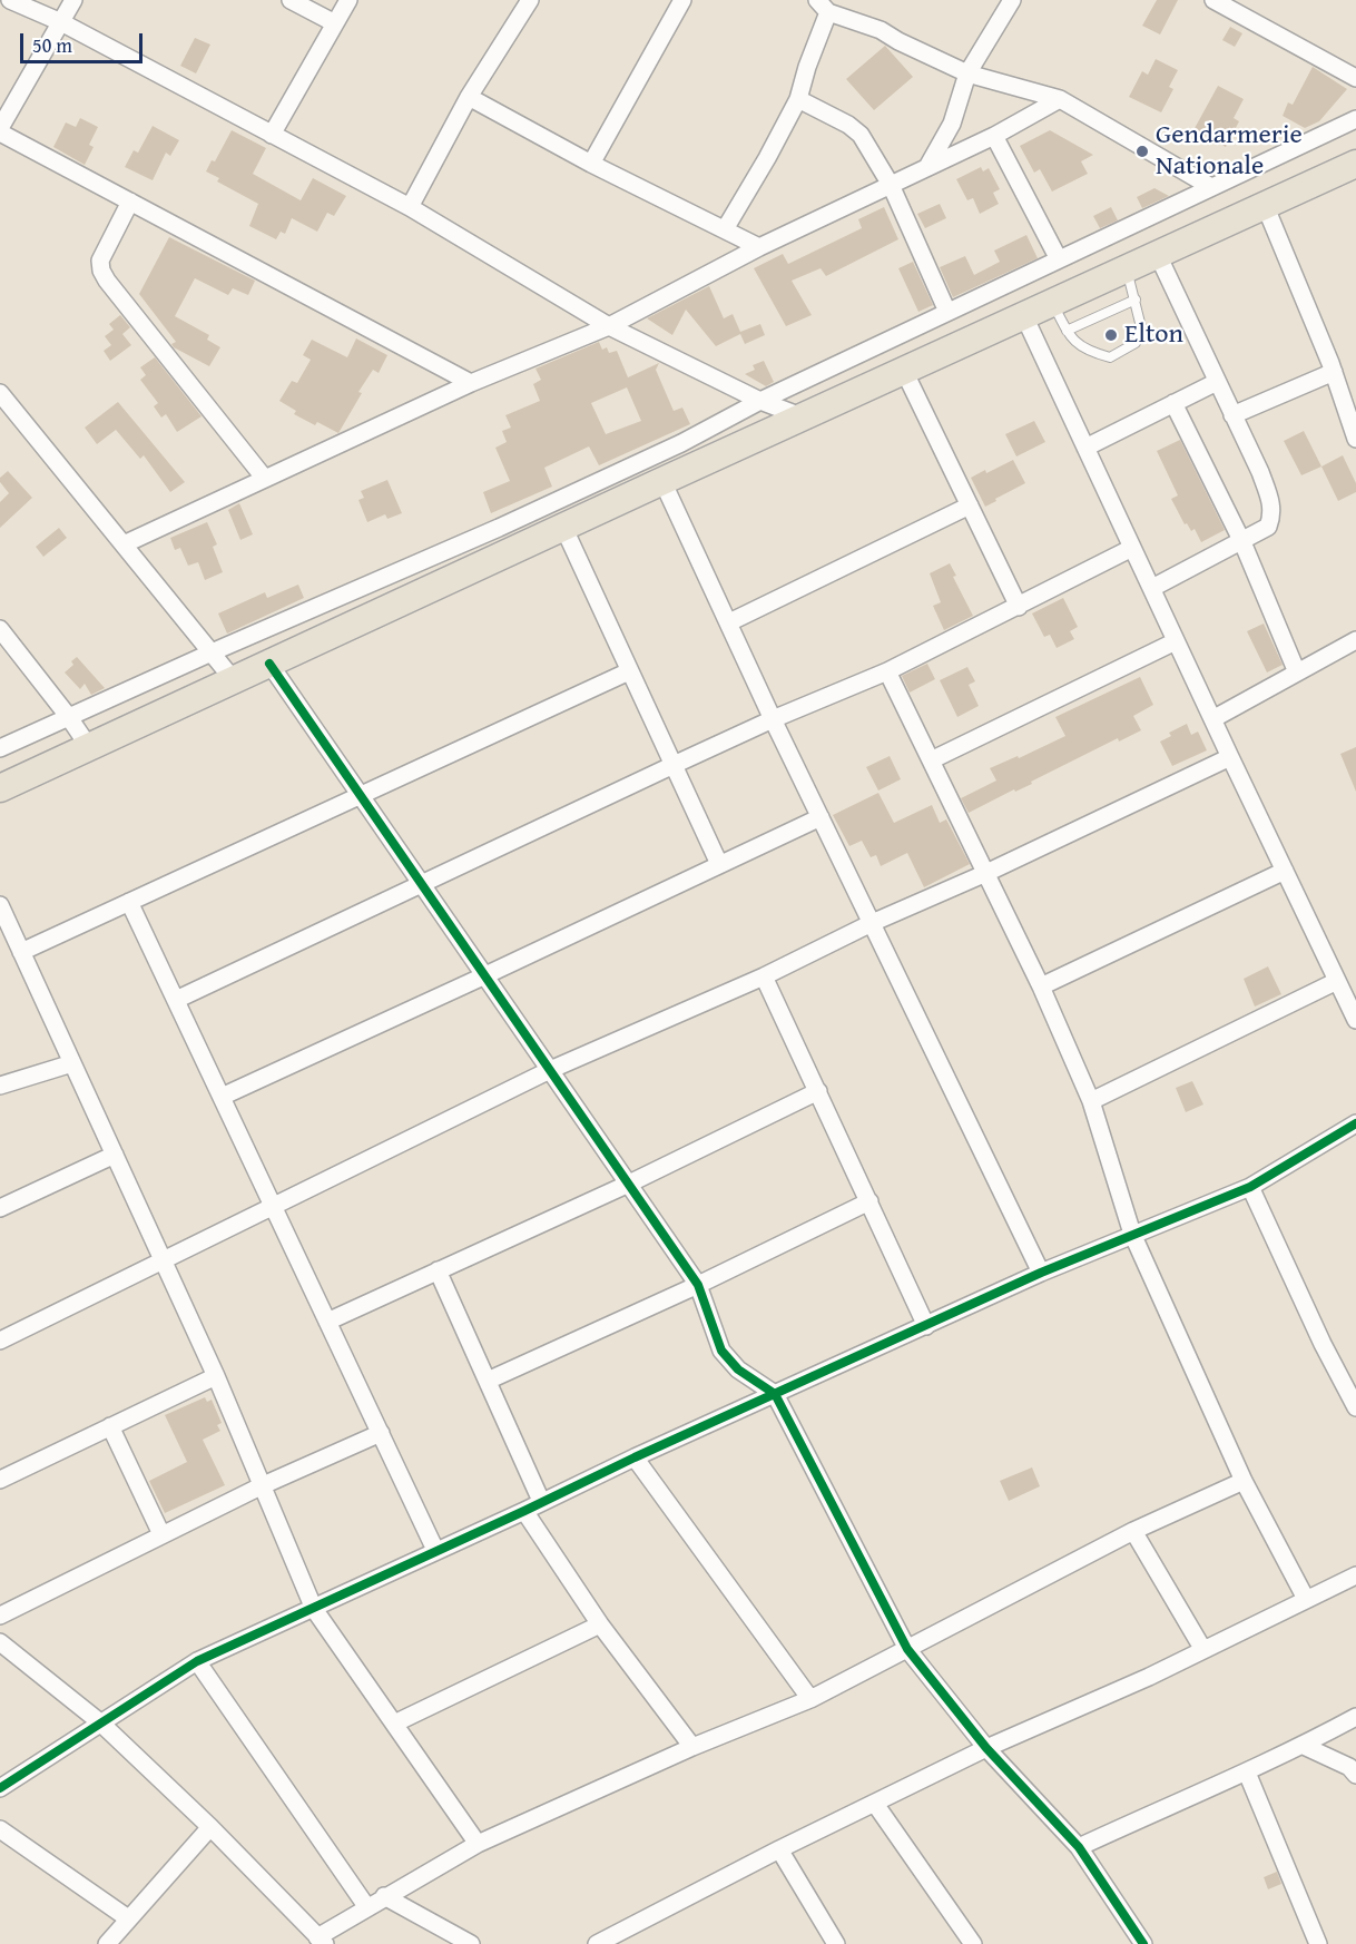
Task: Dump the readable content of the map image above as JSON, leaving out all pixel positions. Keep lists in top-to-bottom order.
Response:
{
  "places": ["Gendarmerie Nationale", "Elton"],
  "scale_bar": "50 m"
}
